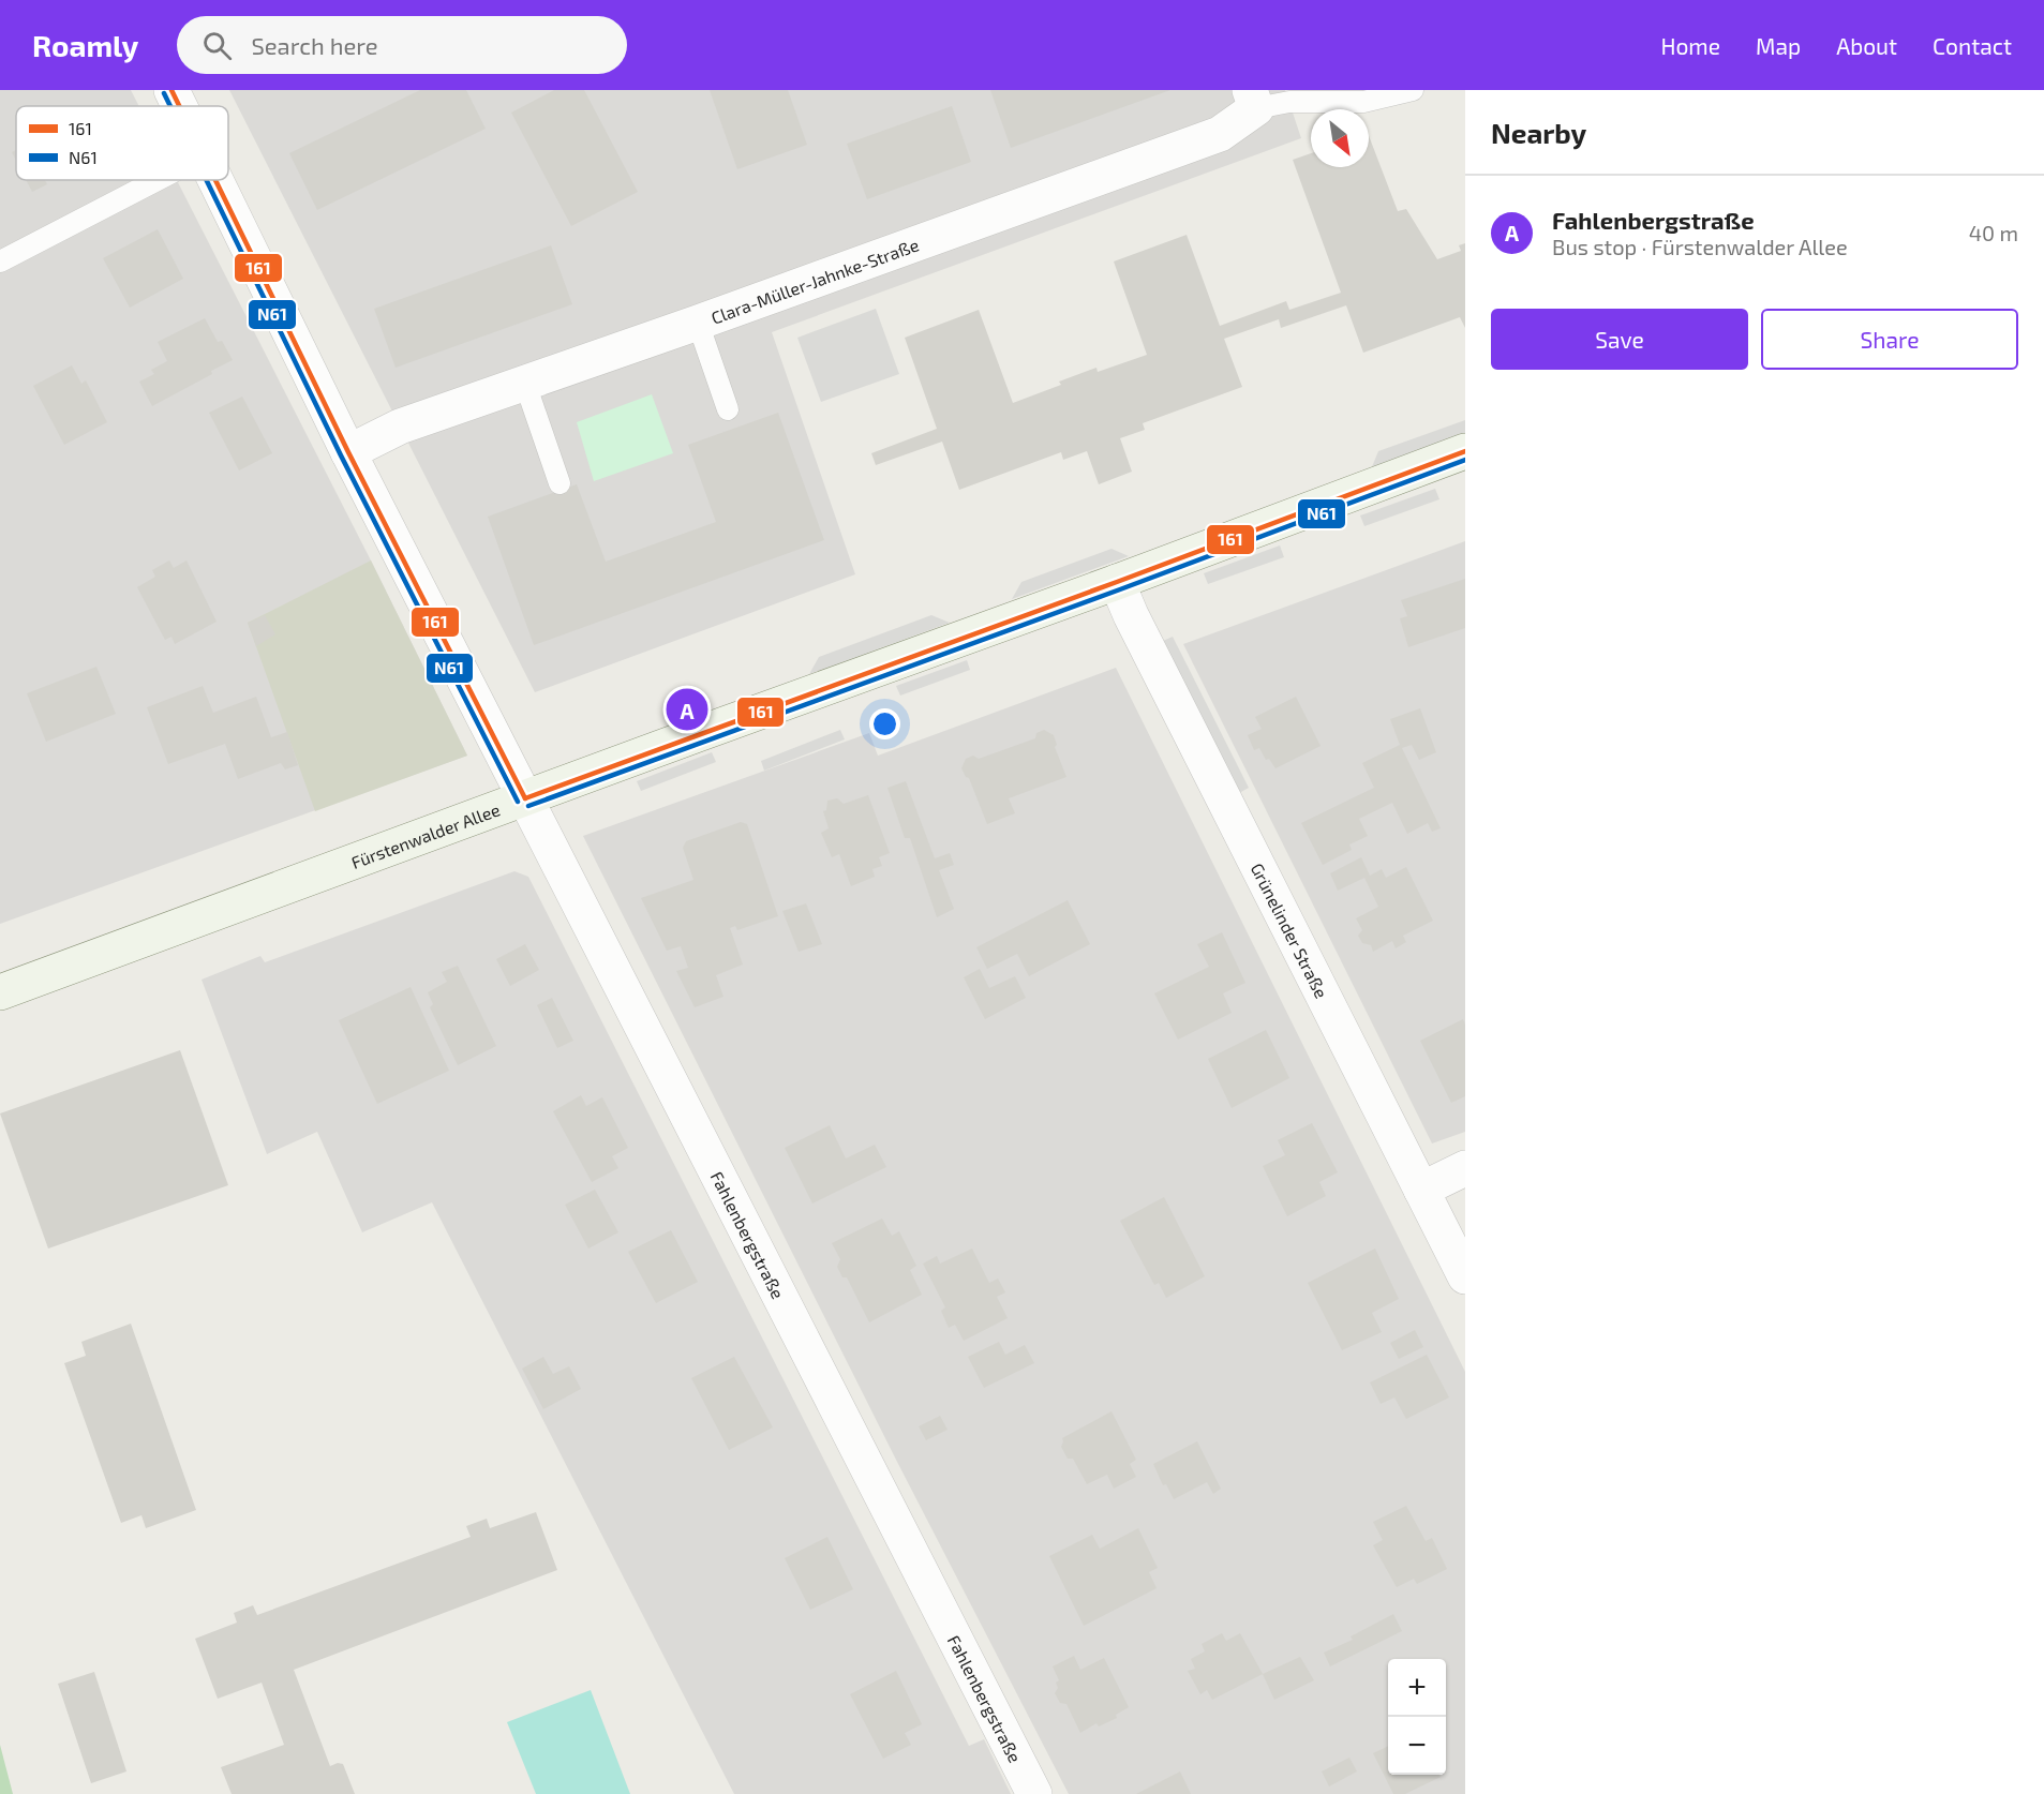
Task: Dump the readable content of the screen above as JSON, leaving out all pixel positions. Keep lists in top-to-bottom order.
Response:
{
  "streets": {
    "main road": ["Fürstenwalder Allee"],
    "street": ["Clara-Müller-Jahnke-Straße", "Grünelinder Straße", "Fahlenbergstraße"]
  },
  "crossings": [
    ["Clara-Müller-Jahnke-Straße", "Fahlenbergstraße"],
    ["Fürstenwalder Allee", "Grünelinder Straße"],
    ["Fürstenwalder Allee", "Fahlenbergstraße"]
  ],
  "lines": ["transit line 161", "transit line N61"],
  "legend": ["161", "N61"],
  "north": "bottom right",
  "page": {
    "header": "Roamly",
    "search": "Search here",
    "nav": [
      "Home",
      "Map",
      "About",
      "Contact"
    ],
    "heading": "Nearby",
    "list": [
      {
        "mark": "A",
        "name": "Fahlenbergstraße",
        "note": "Bus stop · Fürstenwalder Allee",
        "value": "40 m"
      }
    ],
    "buttons": ["Save", "Share"],
    "pins": "A",
    "map_buttons": ["+", "−"]
  }
}
